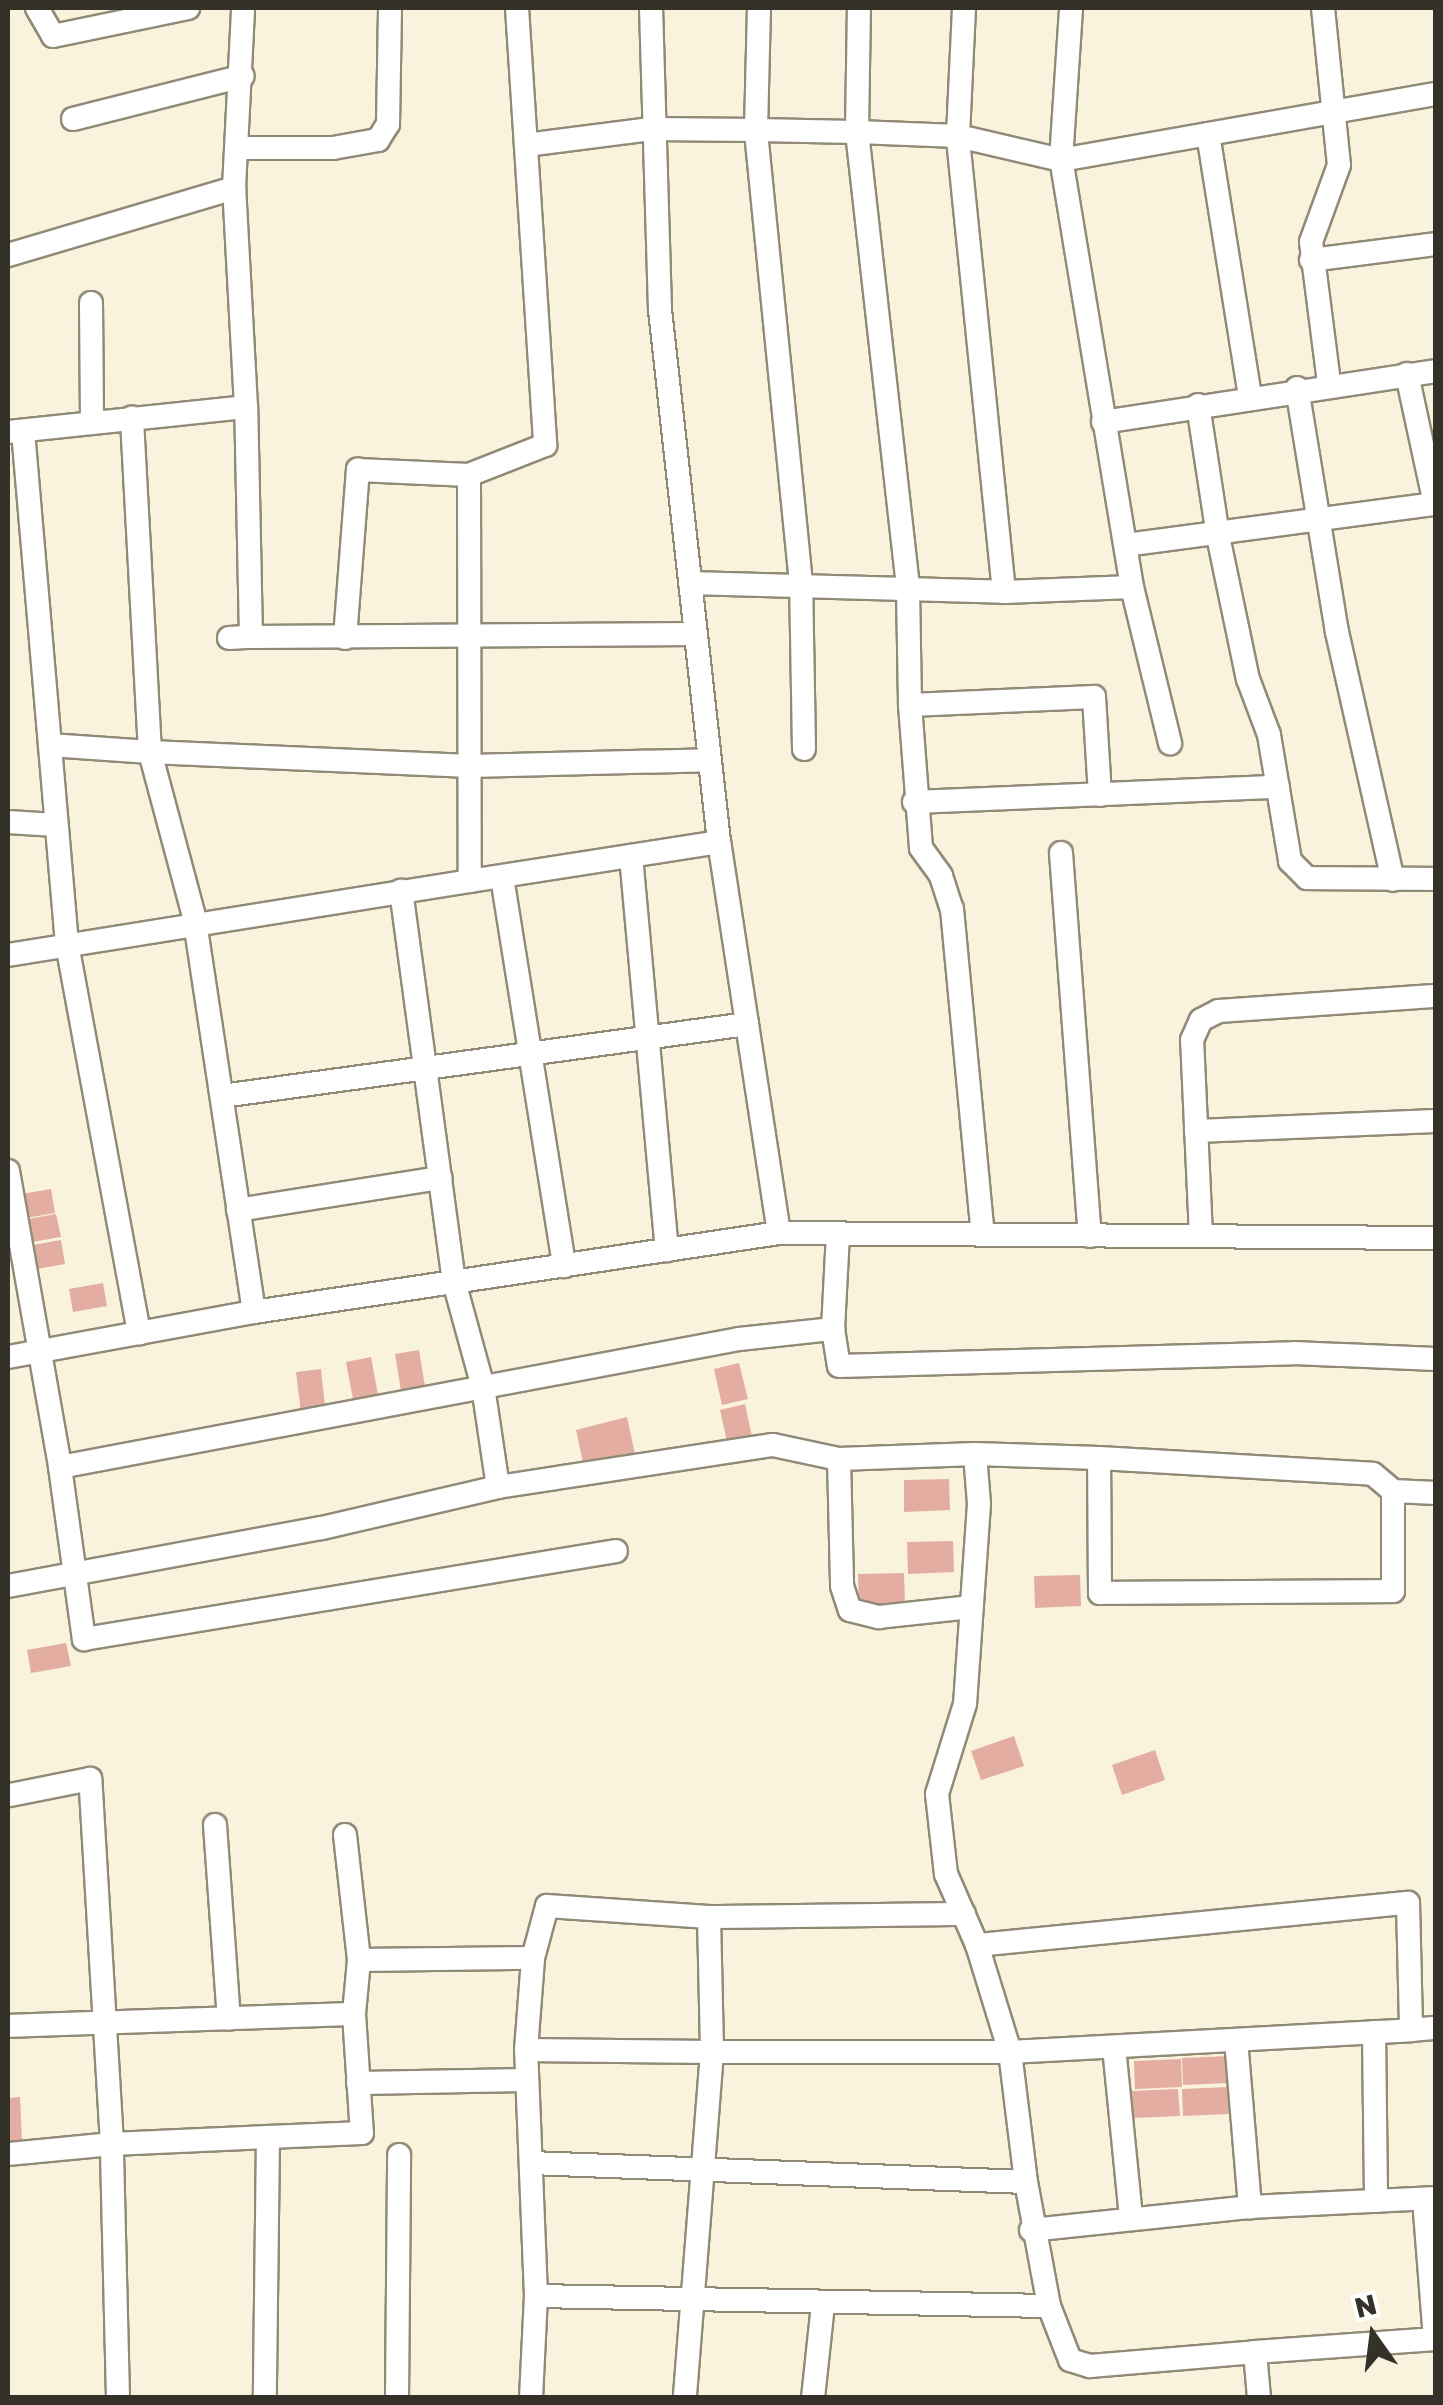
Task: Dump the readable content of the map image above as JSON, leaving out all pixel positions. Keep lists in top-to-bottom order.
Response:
{
  "north": "top"
}
